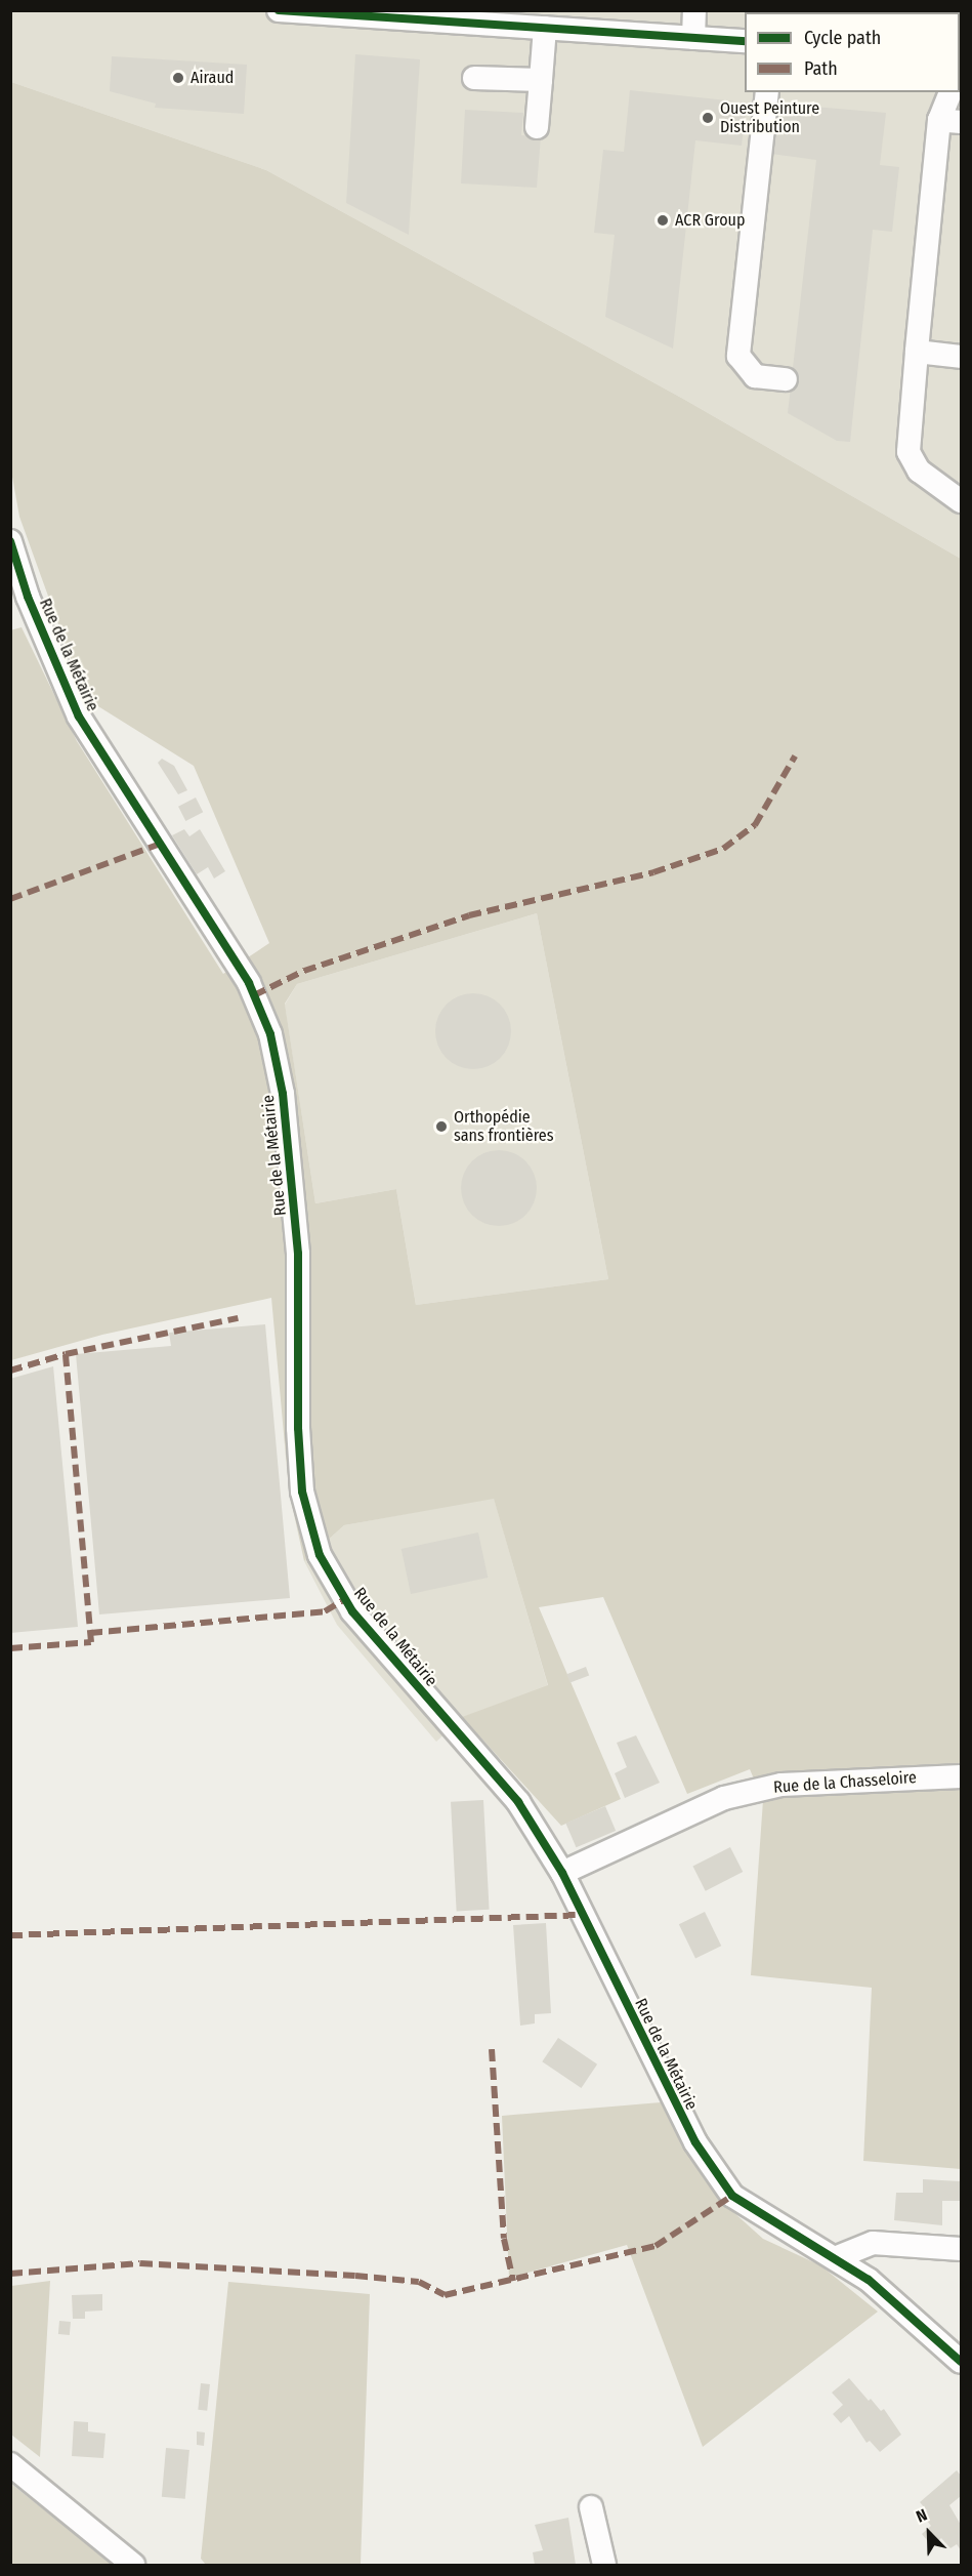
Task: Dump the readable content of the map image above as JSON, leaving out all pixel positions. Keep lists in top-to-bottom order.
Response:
{
  "streets": {
    "street": ["Rue de la Métairie", "Rue de la Chasseloire"]
  },
  "crossings": [
    ["Rue de la Métairie", "Rue de la Chasseloire"]
  ],
  "places": [
    "Airaud",
    "Ouest Peinture Distribution",
    "ACR Group",
    "Orthopédie sans frontières"
  ],
  "legend": ["Cycle path", "Path"],
  "north": "top left"
}
